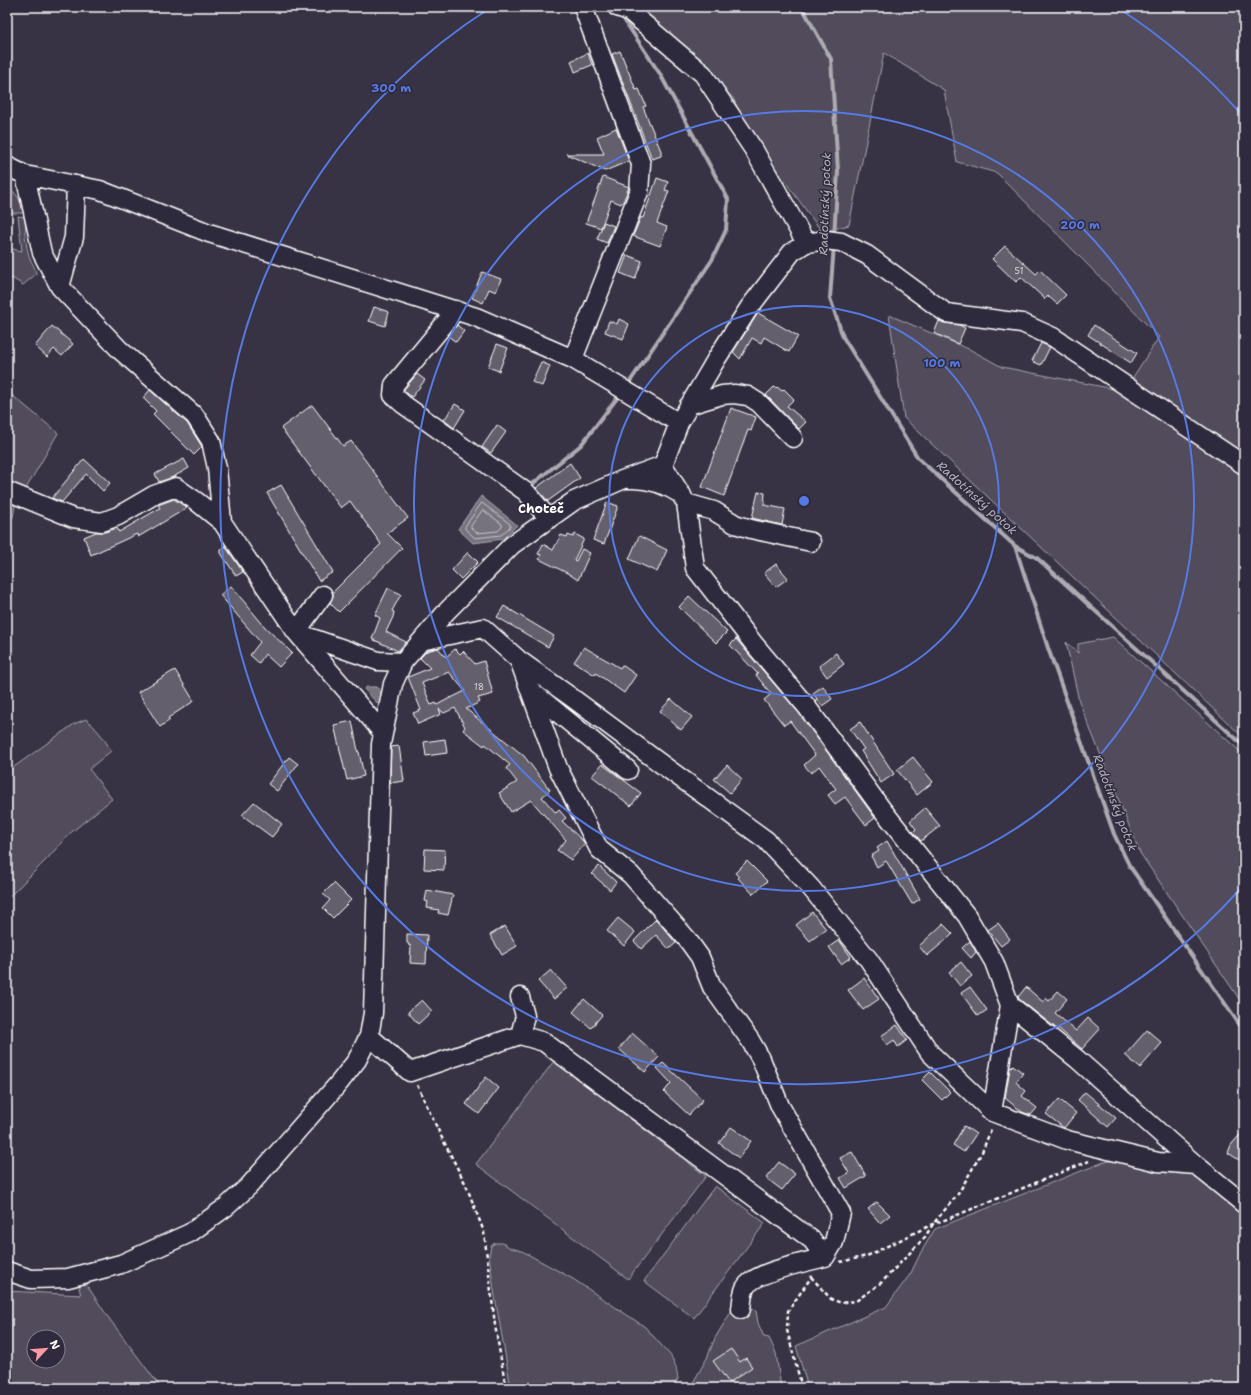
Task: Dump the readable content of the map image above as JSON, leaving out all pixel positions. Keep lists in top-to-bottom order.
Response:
{
  "districts": ["Choteč"],
  "water": ["Radotínský potok"],
  "house_numbers": ["51", "18"],
  "north": "top right",
  "rings": ["300 m", "200 m", "100 m"]
}
